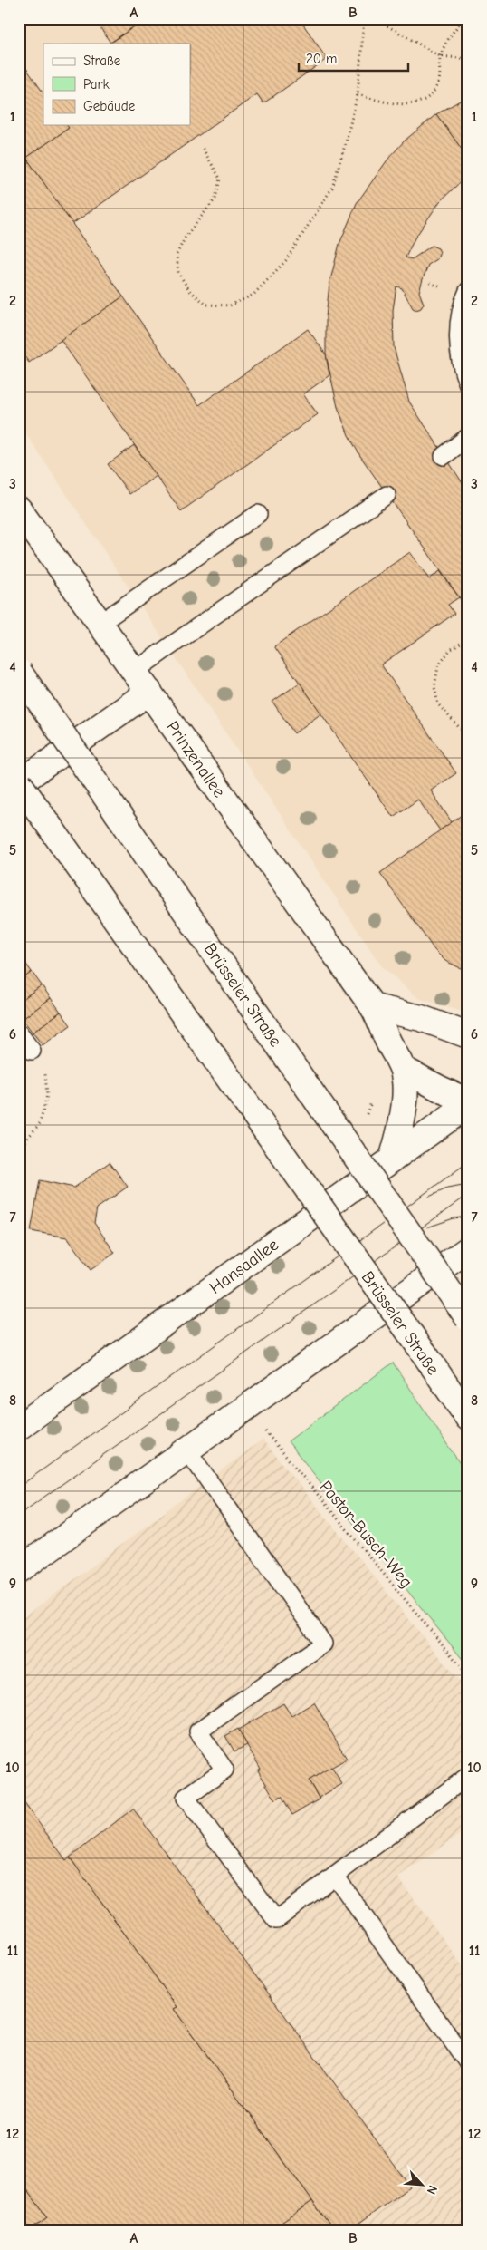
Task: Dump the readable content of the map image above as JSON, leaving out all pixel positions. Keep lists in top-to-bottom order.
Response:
{
  "streets": {
    "main road": ["Prinzenallee", "Brüsseler Straße", "Hansaallee"],
    "path": ["Pastor-Busch-Weg"]
  },
  "crossings": [
    ["Prinzenallee", "Hansaallee"]
  ],
  "legend": ["Straße", "Park", "Gebäude"],
  "scale_bar": "20 m",
  "north": "bottom right",
  "grid": {
    "columns": ["A", "B"],
    "rows": [
      "1",
      "2",
      "3",
      "4",
      "5",
      "6",
      "7",
      "8",
      "9",
      "10",
      "11",
      "12"
    ]
  }
}
